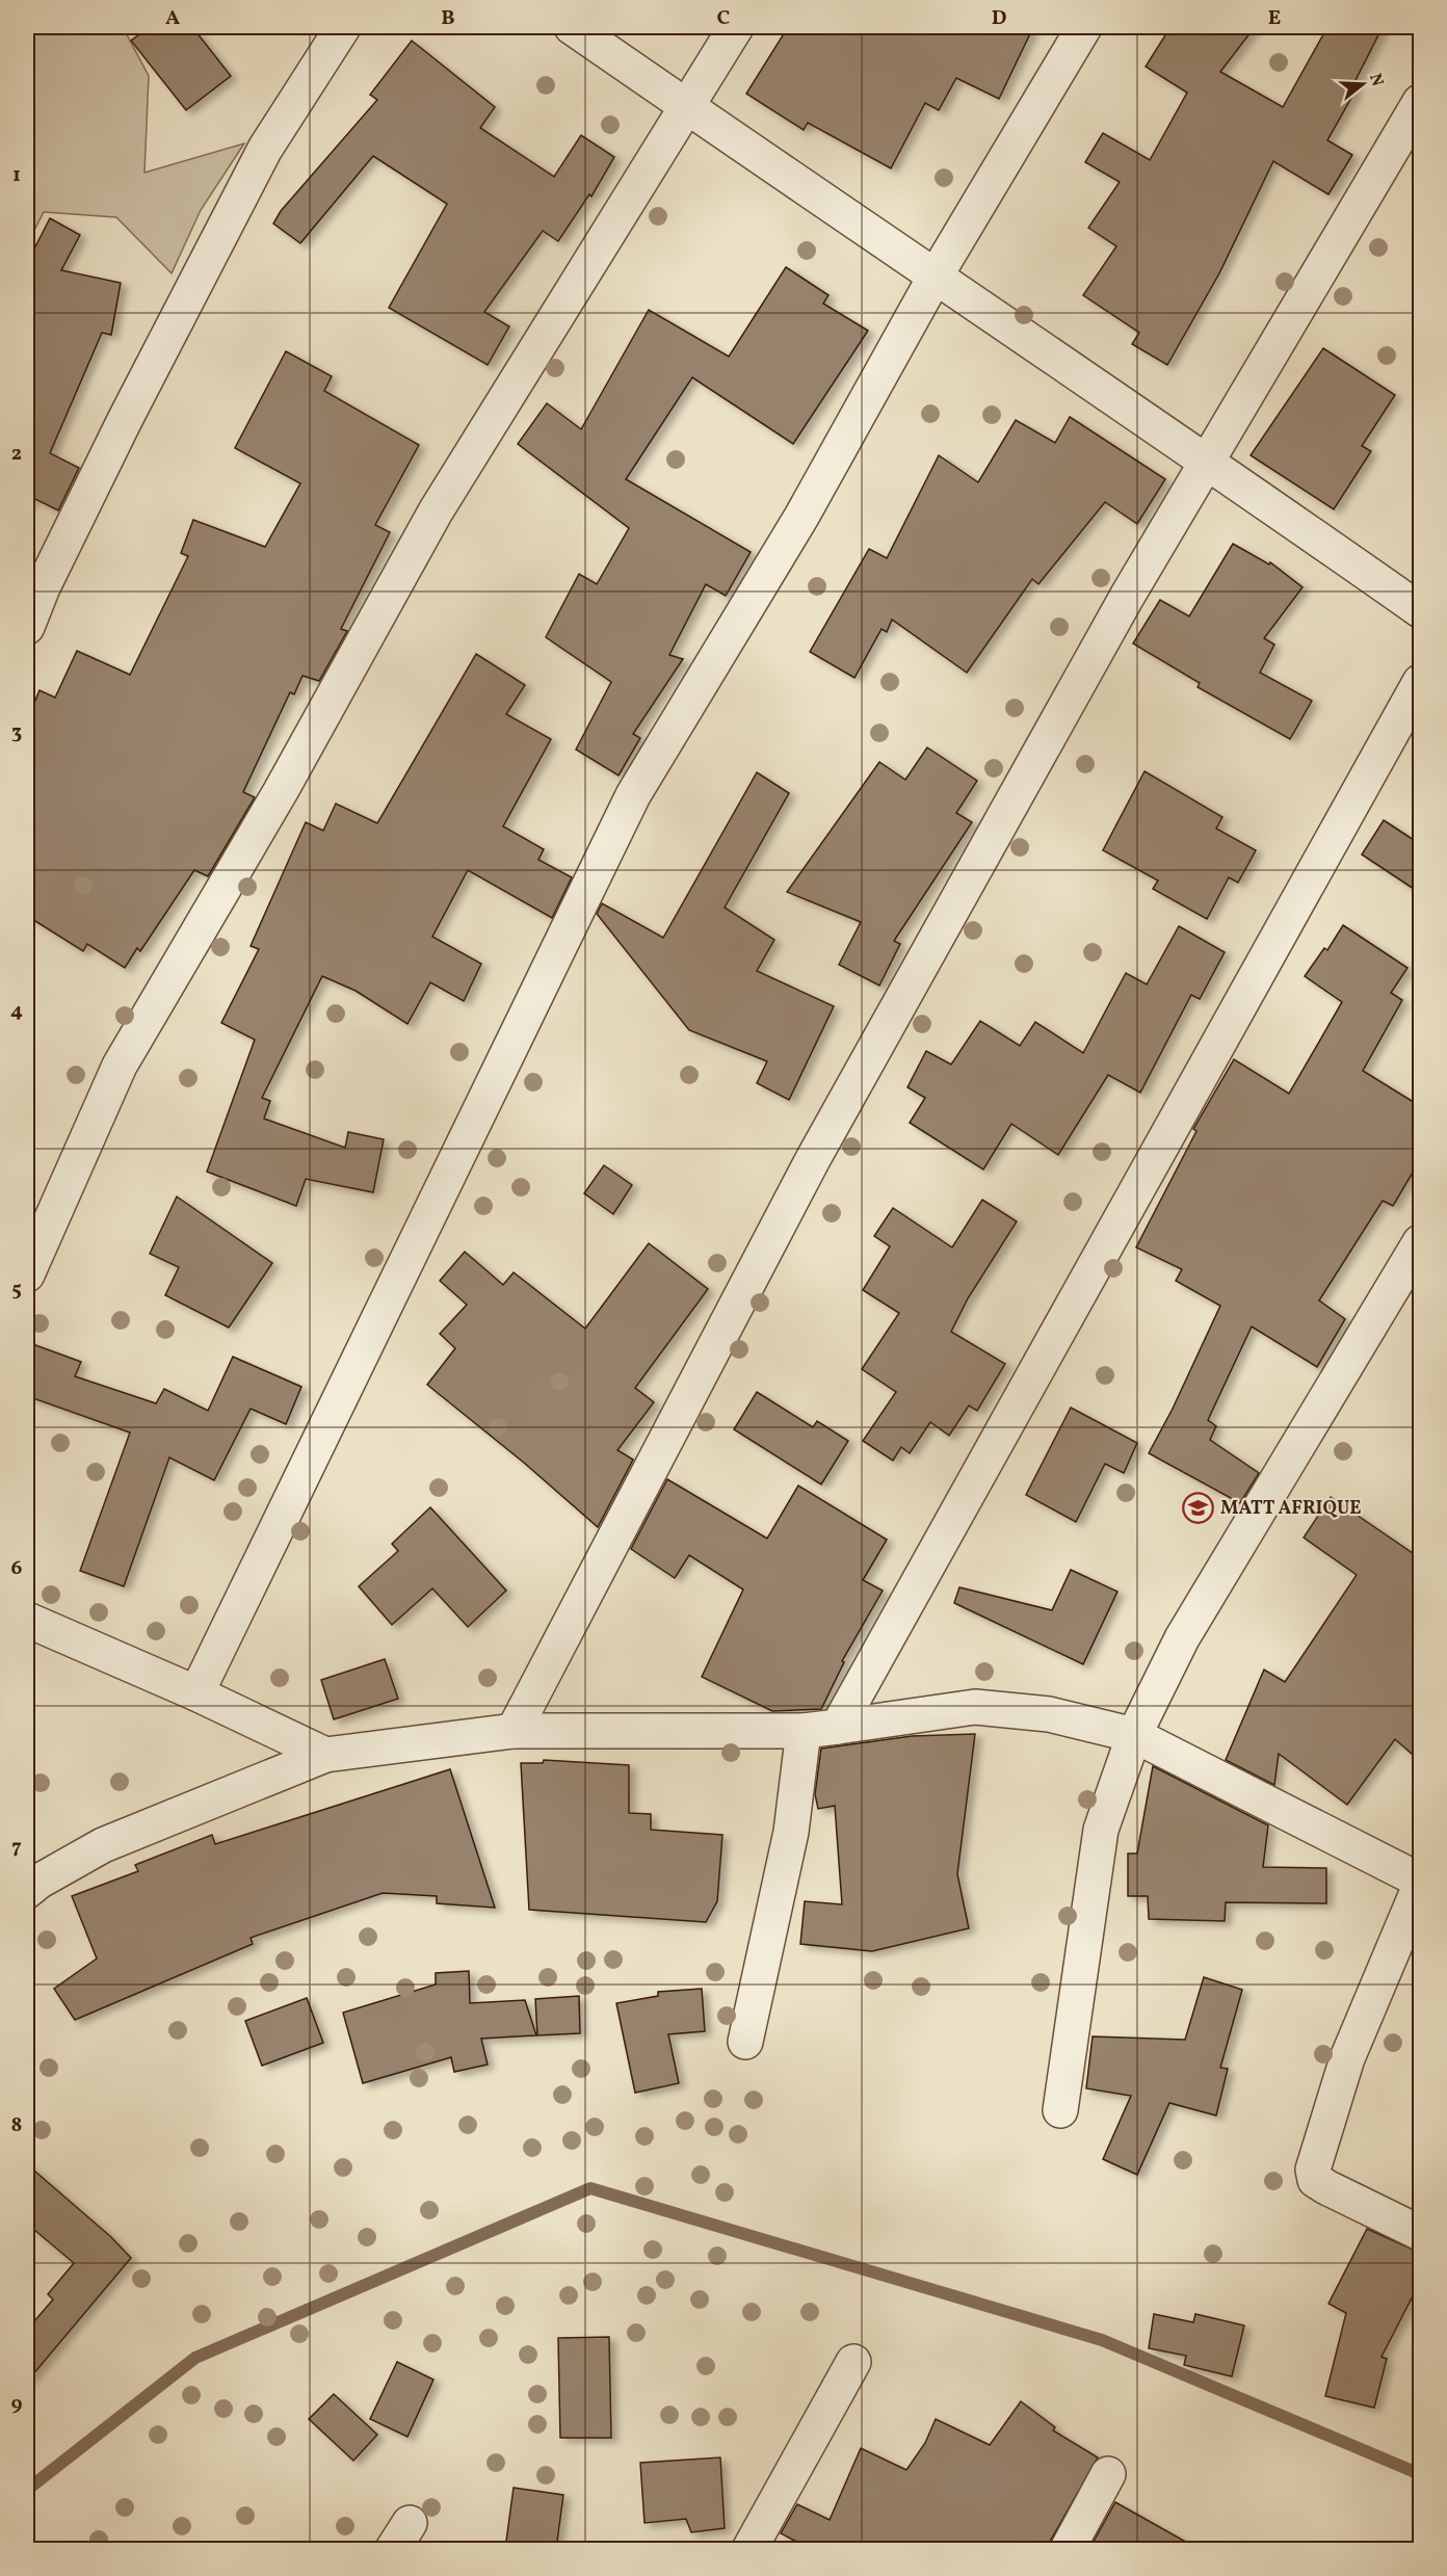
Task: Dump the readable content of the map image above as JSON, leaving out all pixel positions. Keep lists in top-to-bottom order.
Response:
{
  "places": {
    "school or university": ["MATT AFRIQUE"]
  },
  "north": "right",
  "grid": {
    "columns": [
      "A",
      "B",
      "C",
      "D",
      "E"
    ],
    "rows": [
      "1",
      "2",
      "3",
      "4",
      "5",
      "6",
      "7",
      "8",
      "9"
    ]
  }
}
